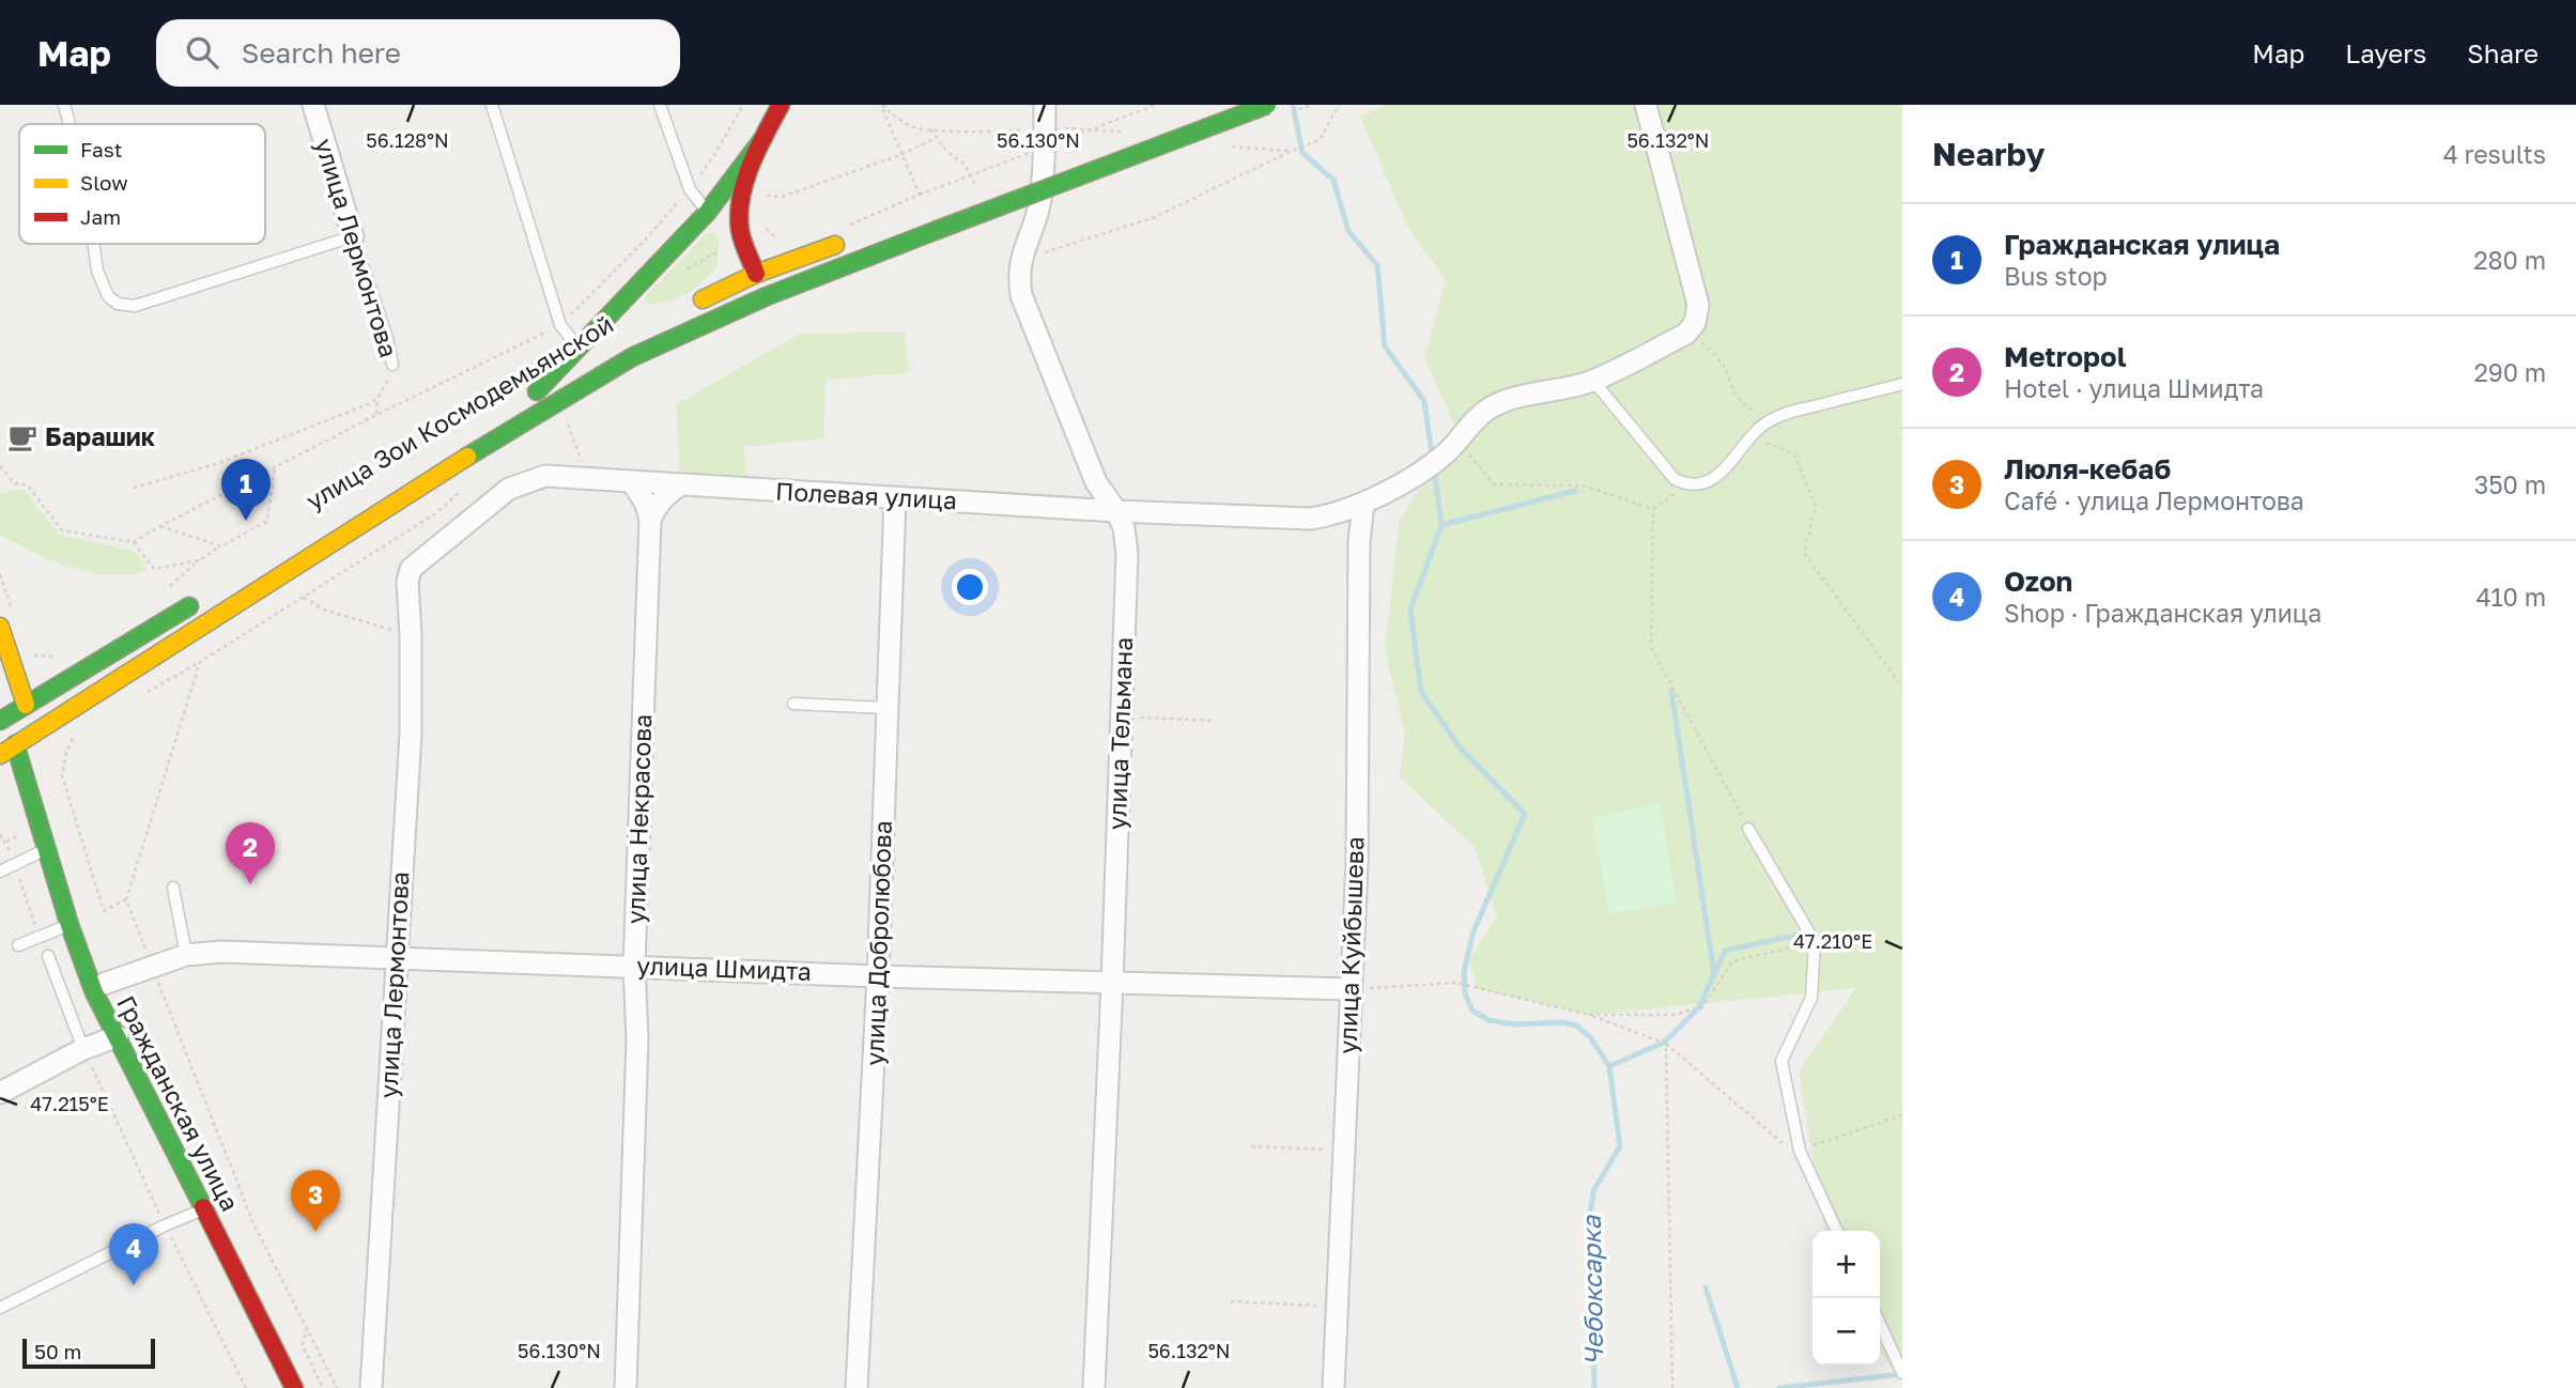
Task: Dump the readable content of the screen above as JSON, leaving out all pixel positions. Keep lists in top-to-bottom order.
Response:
{
  "streets": {
    "main road": ["улица Зои Космодемьянской", "Гражданская улица"],
    "street": [
      "улица Лермонтова",
      "Полевая улица",
      "улица Тельмана",
      "улица Некрасова",
      "улица Добролюбова",
      "улица Куйбышева",
      "улица Шмидта"
    ]
  },
  "crossings": [
    ["улица Лермонтова", "Полевая улица"],
    ["улица Лермонтова", "улица Шмидта"],
    ["улица Зои Космодемьянской", "Гражданская улица"],
    ["Полевая улица", "улица Тельмана"],
    ["Полевая улица", "улица Некрасова"],
    ["Полевая улица", "улица Добролюбова"],
    ["Полевая улица", "улица Куйбышева"],
    ["улица Тельмана", "улица Шмидта"],
    ["улица Некрасова", "улица Шмидта"],
    ["улица Добролюбова", "улица Шмидта"],
    ["улица Куйбышева", "улица Шмидта"]
  ],
  "water": ["Чебоксарка"],
  "places": {
    "cafe": ["Барашик"]
  },
  "legend": ["Fast", "Slow", "Jam"],
  "scale_bar": "50 m",
  "page": {
    "header": "Map",
    "search": "Search here",
    "nav": ["Map", "Layers", "Share"],
    "heading": ["Nearby", "4 results"],
    "list": [
      {
        "mark": "1",
        "name": "Гражданская улица",
        "note": "Bus stop",
        "value": "280 m"
      },
      {
        "mark": "2",
        "name": "Metropol",
        "note": "Hotel · улица Шмидта",
        "value": "290 m"
      },
      {
        "mark": "3",
        "name": "Люля-кебаб",
        "note": "Café · улица Лермонтова",
        "value": "350 m"
      },
      {
        "mark": "4",
        "name": "Ozon",
        "note": "Shop · Гражданская улица",
        "value": "410 m"
      }
    ],
    "pins": [
      "1",
      "2",
      "3",
      "4"
    ],
    "map_buttons": ["+", "−"],
    "scale": "50 m"
  },
  "coordinates": [
    "56.128°N",
    "56.130°N",
    "56.132°N",
    "47.210°E",
    "47.215°E"
  ]
}
